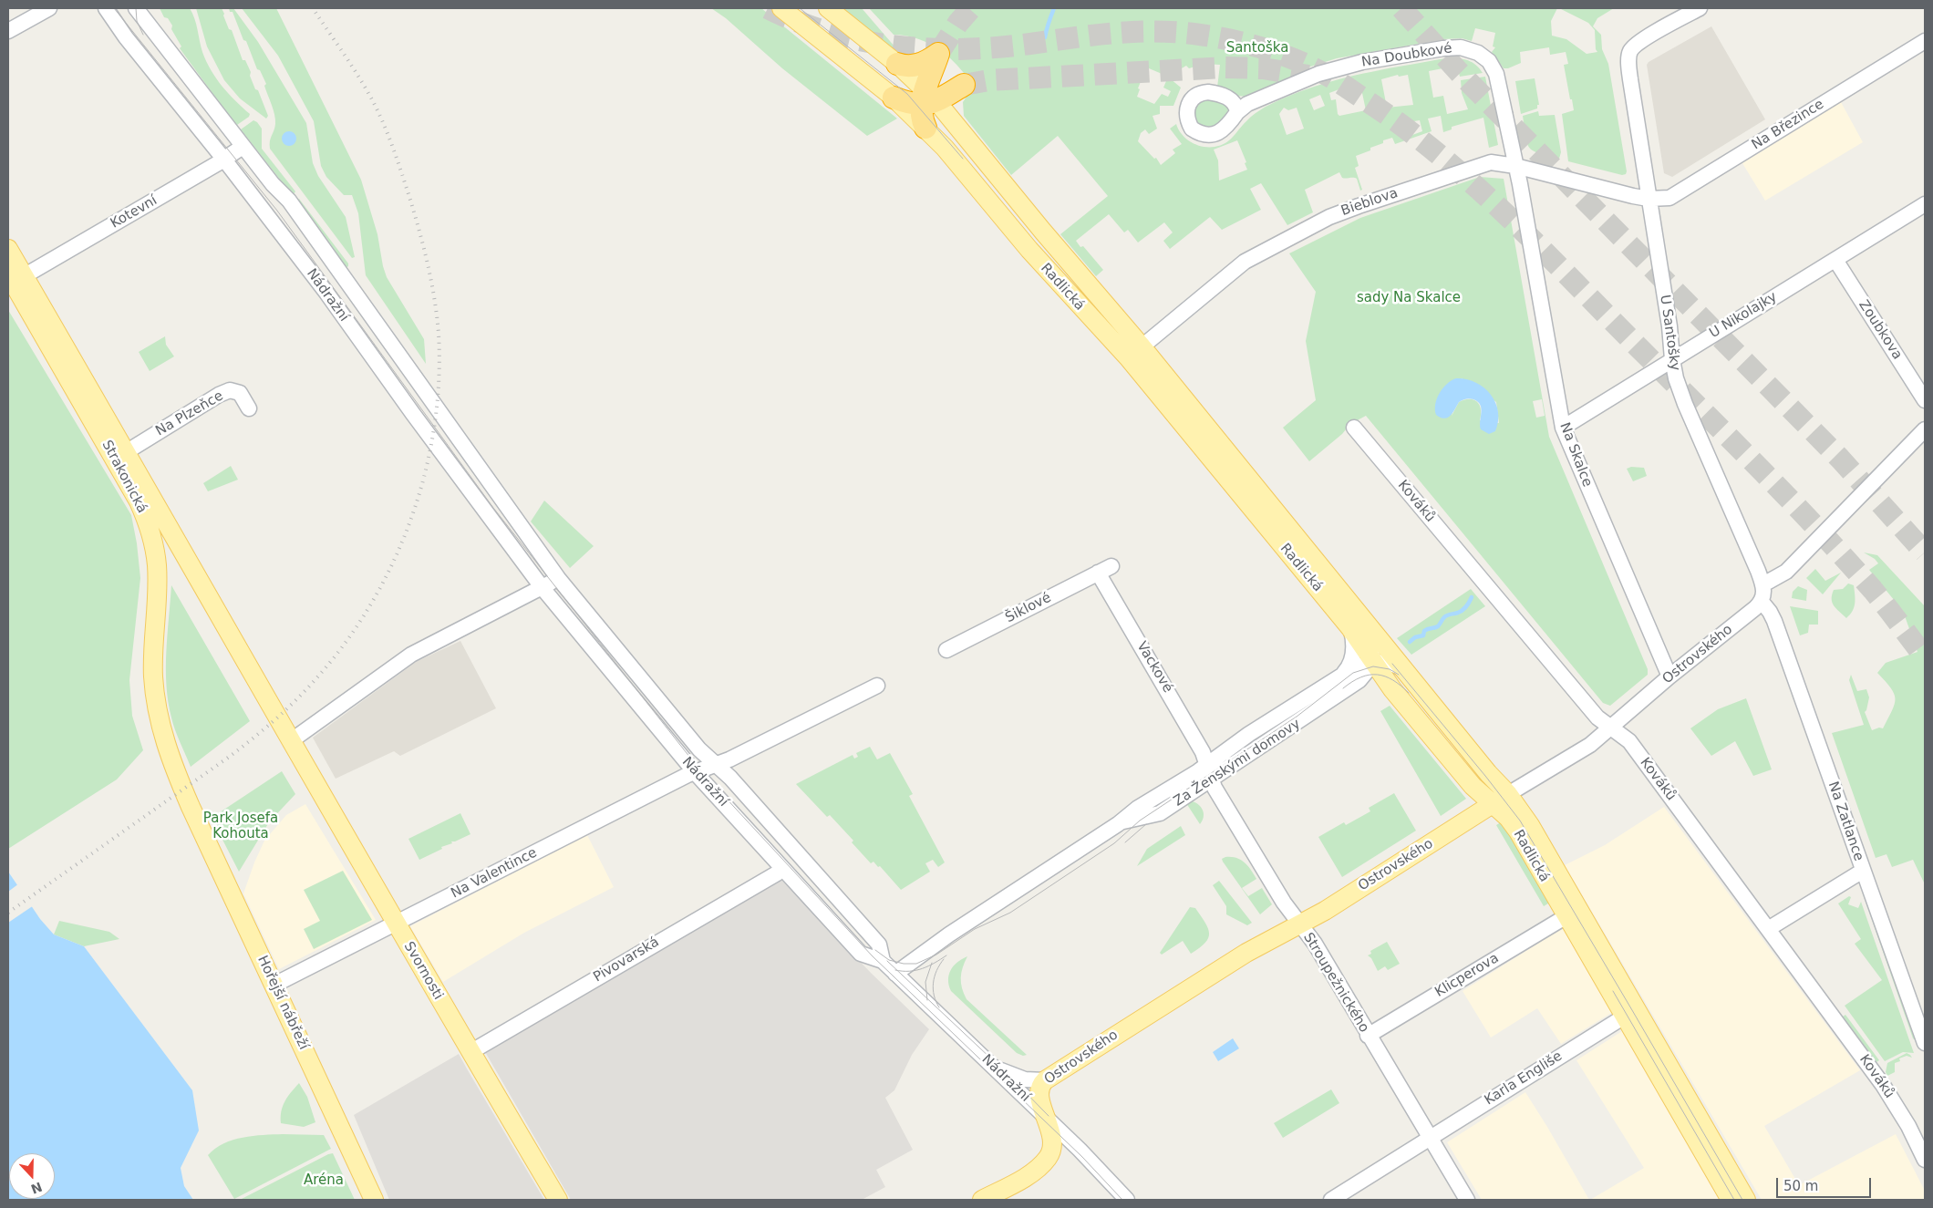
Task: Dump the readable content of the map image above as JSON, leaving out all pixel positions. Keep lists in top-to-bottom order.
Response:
{
  "streets": {
    "main road": [
      "Radlická",
      "Strakonická",
      "Ostrovského",
      "Svornosti",
      "Hořejší nábřeží"
    ],
    "street": [
      "Na Doubkové",
      "Na Březince",
      "Bieblova",
      "Kotevní",
      "Nádražní",
      "U Nikolajky",
      "Zoubkova",
      "U Santošky",
      "Na Plzeňce",
      "Na Skalce",
      "Kováků",
      "Šiklové",
      "Vackové",
      "Za Ženskými domovy",
      "Na Zatlance",
      "Na Valentince",
      "Pivovarská",
      "Klicperova",
      "Stroupežnického",
      "Karla Engliše"
    ]
  },
  "crossings": [
    ["Na Doubkové", "Bieblova"],
    ["Na Doubkové", "Na Skalce"],
    ["Na Březince", "Bieblova"],
    ["Na Březince", "U Santošky"],
    ["Bieblova", "Radlická"],
    ["Bieblova", "U Santošky"],
    ["Bieblova", "Na Skalce"],
    ["Kotevní", "Nádražní"],
    ["Kotevní", "Strakonická"],
    ["Radlická", "Ostrovského"],
    ["Radlická", "Za Ženskými domovy"],
    ["Radlická", "Klicperova"],
    ["Nádražní", "Ostrovského"],
    ["Nádražní", "Za Ženskými domovy"],
    ["Nádražní", "Na Valentince"],
    ["Nádražní", "Pivovarská"],
    ["U Nikolajky", "Zoubkova"],
    ["U Nikolajky", "U Santošky"],
    ["U Nikolajky", "Na Skalce"],
    ["U Santošky", "Ostrovského"],
    ["U Santošky", "Na Zatlance"],
    ["Na Plzeňce", "Strakonická"],
    ["Na Skalce", "Ostrovského"],
    ["Strakonická", "Svornosti"],
    ["Strakonická", "Hořejší nábřeží"],
    ["Kováků", "Ostrovského"],
    ["Šiklové", "Vackové"],
    ["Ostrovského", "Na Zatlance"],
    ["Ostrovského", "Stroupežnického"],
    ["Vackové", "Za Ženskými domovy"],
    ["Vackové", "Stroupežnického"],
    ["Za Ženskými domovy", "Stroupežnického"],
    ["Na Valentince", "Svornosti"],
    ["Na Valentince", "Hořejší nábřeží"],
    ["Pivovarská", "Svornosti"],
    ["Klicperova", "Stroupežnického"],
    ["Stroupežnického", "Karla Engliše"]
  ],
  "parks": [
    "Santoška",
    "sady Na Skalce",
    "Park Josefa Kohouta",
    "Aréna"
  ],
  "scale_bar": "50 m",
  "north": "bottom"
}
